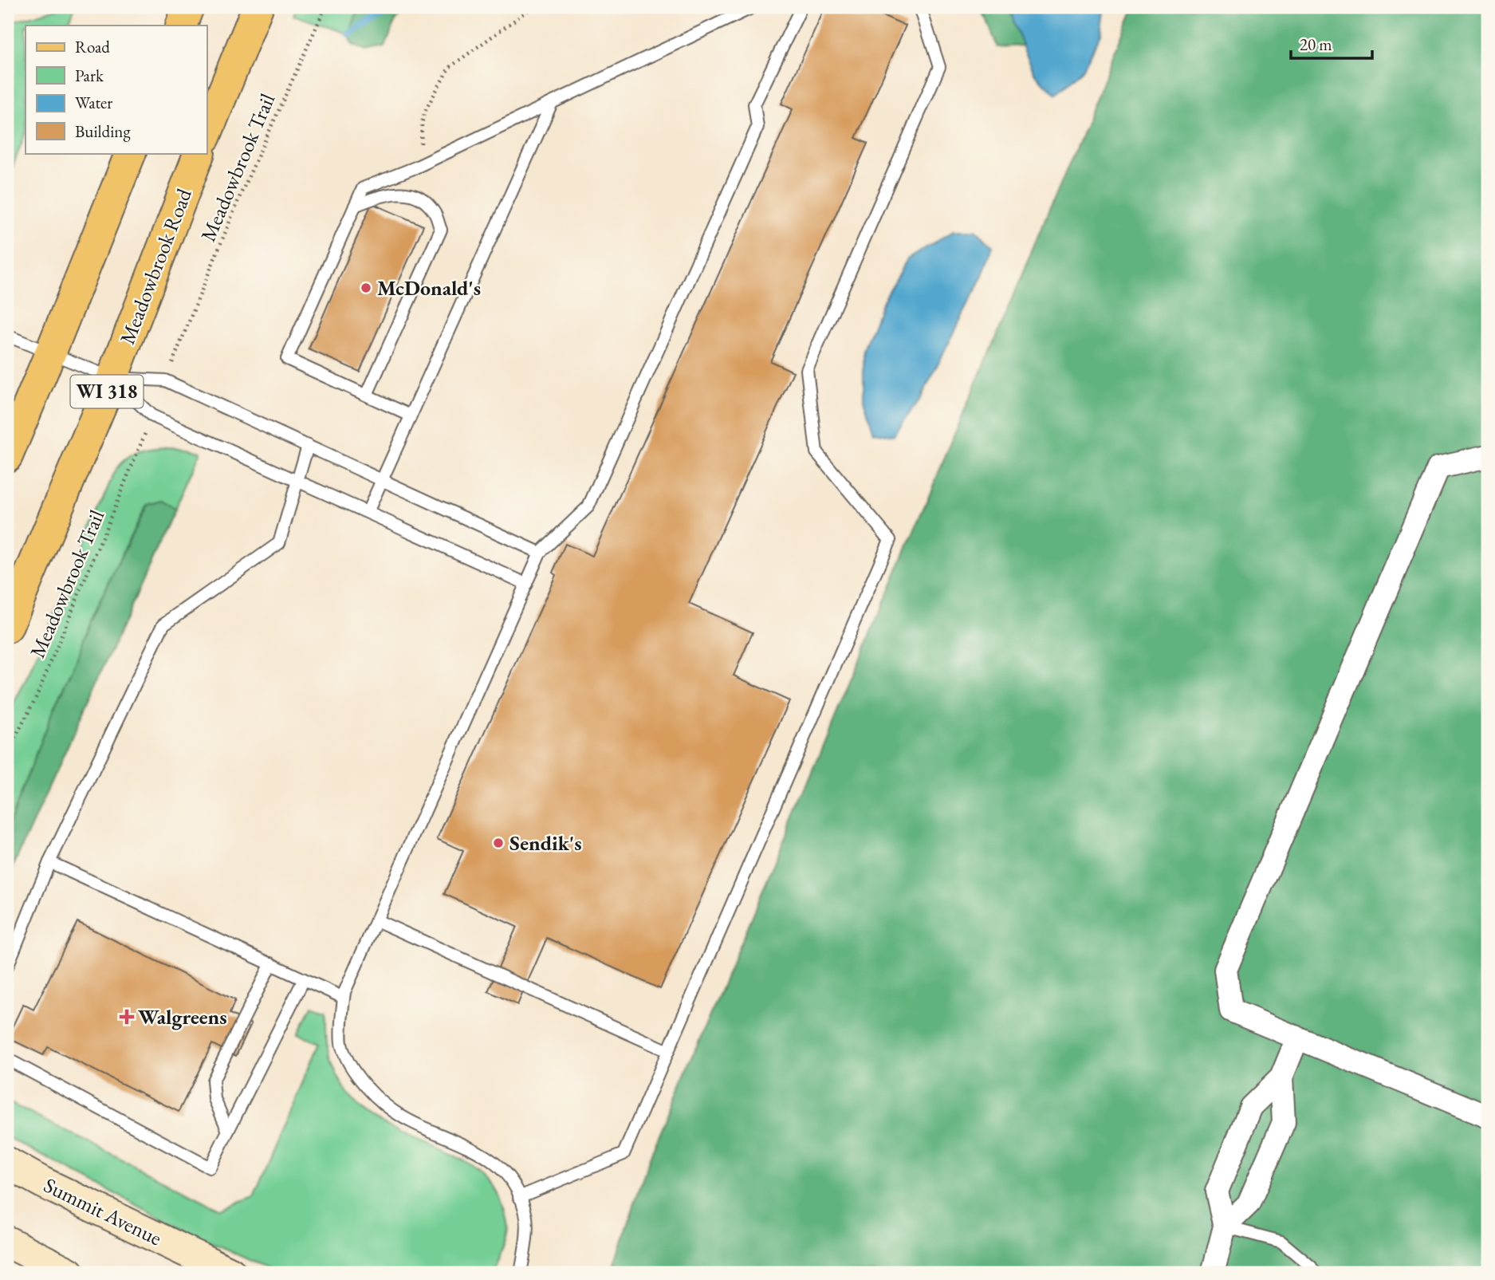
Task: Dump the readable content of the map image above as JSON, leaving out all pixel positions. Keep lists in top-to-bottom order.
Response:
{
  "streets": {
    "main road": ["Meadowbrook Road", "WI 318", "Summit Avenue"],
    "path": ["Meadowbrook Trail"]
  },
  "places": {
    "other": ["McDonald's", "Sendik's"],
    "health": ["Walgreens"]
  },
  "legend": [
    "Road",
    "Park",
    "Water",
    "Building"
  ],
  "scale_bar": "20 m"
}
